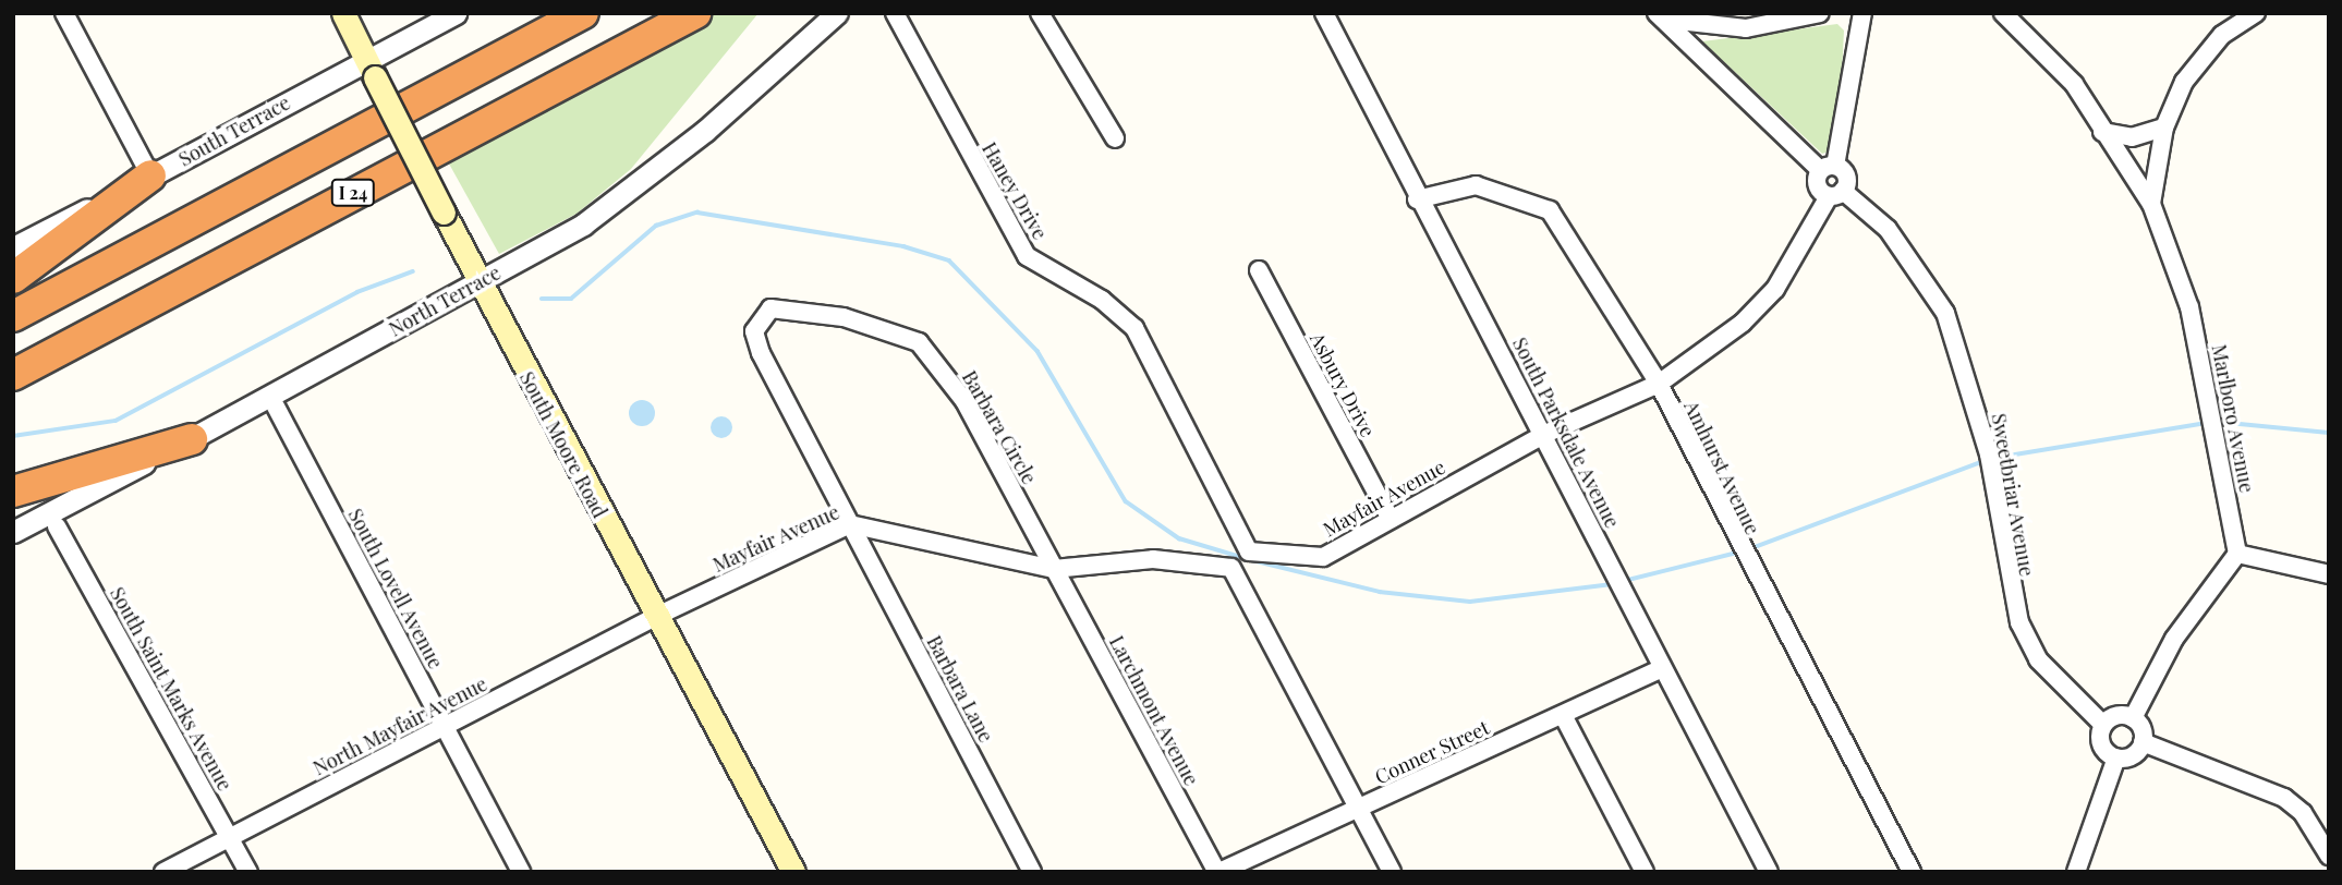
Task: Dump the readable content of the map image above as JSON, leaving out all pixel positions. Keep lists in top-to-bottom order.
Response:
{
  "streets": {
    "highway": ["I 24"],
    "main road": ["South Moore Road"],
    "street": [
      "South Terrace",
      "Haney Drive",
      "North Terrace",
      "Asbury Drive",
      "Marlboro Avenue",
      "Barbara Circle",
      "South Parksdale Avenue",
      "Amhurst Avenue",
      "Sweetbriar Avenue",
      "Mayfair Avenue",
      "South Lovell Avenue",
      "South Saint Marks Avenue",
      "Barbara Lane",
      "Larchmont Avenue",
      "North Mayfair Avenue",
      "Conner Street"
    ]
  },
  "crossings": [
    ["South Terrace", "South Moore Road"],
    ["Haney Drive", "Mayfair Avenue"],
    ["North Terrace", "South Moore Road"],
    ["Asbury Drive", "Mayfair Avenue"],
    ["Barbara Circle", "Mayfair Avenue"],
    ["Barbara Circle", "Barbara Lane"],
    ["Barbara Circle", "Larchmont Avenue"],
    ["South Parksdale Avenue", "Amhurst Avenue"],
    ["South Parksdale Avenue", "Mayfair Avenue"],
    ["South Parksdale Avenue", "Conner Street"],
    ["South Moore Road", "Mayfair Avenue"],
    ["South Moore Road", "North Mayfair Avenue"],
    ["Amhurst Avenue", "Mayfair Avenue"],
    ["Sweetbriar Avenue", "Mayfair Avenue"],
    ["Mayfair Avenue", "Barbara Lane"],
    ["Mayfair Avenue", "Larchmont Avenue"],
    ["Mayfair Avenue", "North Mayfair Avenue"],
    ["South Lovell Avenue", "North Mayfair Avenue"],
    ["South Saint Marks Avenue", "North Mayfair Avenue"],
    ["Larchmont Avenue", "Conner Street"]
  ]
}
